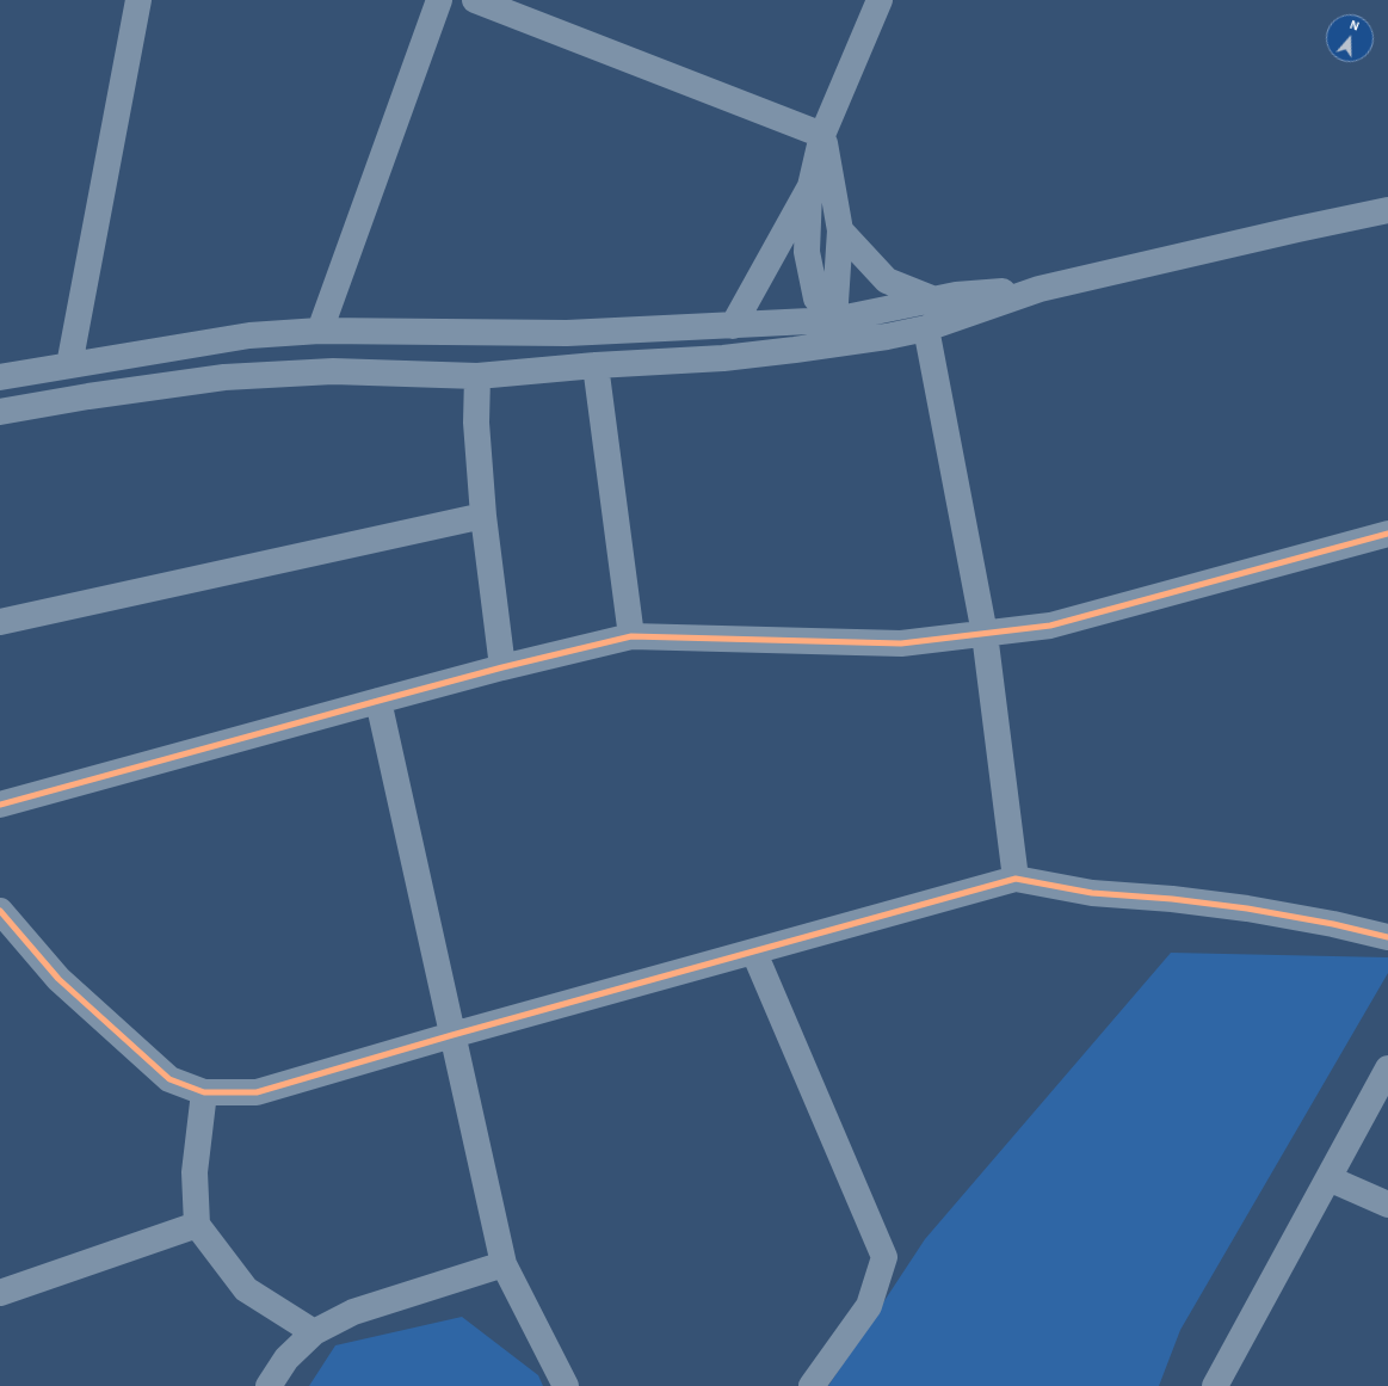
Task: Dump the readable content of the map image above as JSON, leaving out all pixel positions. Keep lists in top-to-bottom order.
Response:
{
  "north": "top"
}
